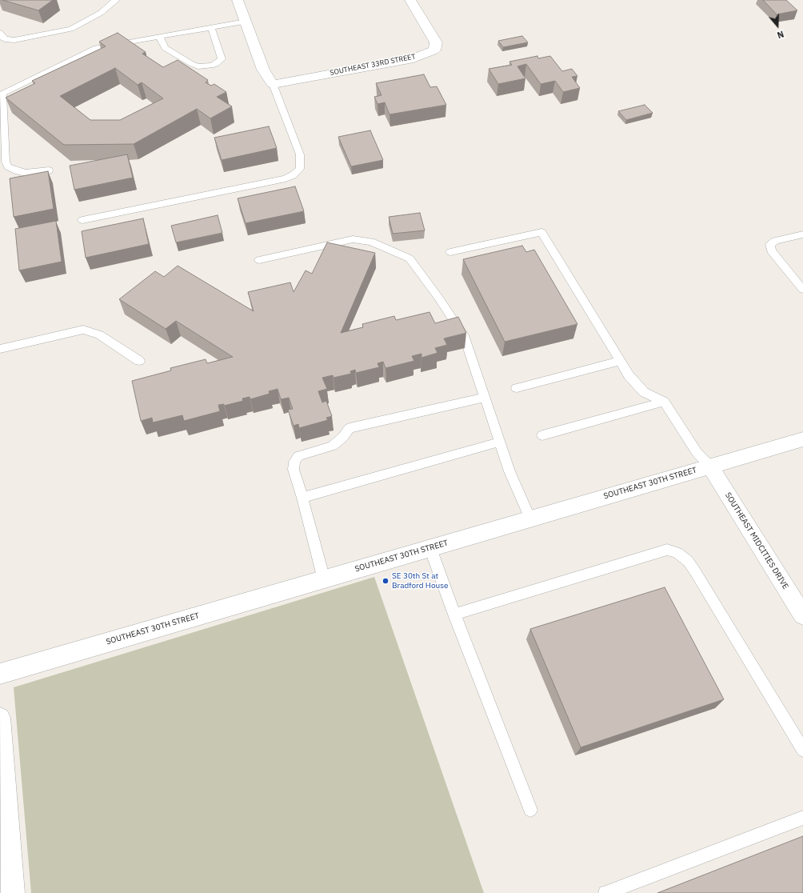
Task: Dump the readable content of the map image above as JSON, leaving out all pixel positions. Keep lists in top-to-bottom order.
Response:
{
  "streets": {
    "street": ["SOUTHEAST 33RD STREET", "SOUTHEAST 30TH STREET", "SOUTHEAST MIDCITIES DRIVE"]
  },
  "crossings": [
    ["SOUTHEAST 30TH STREET", "SOUTHEAST MIDCITIES DRIVE"]
  ],
  "places": ["SE 30th St at Bradford House"],
  "north": "bottom"
}
